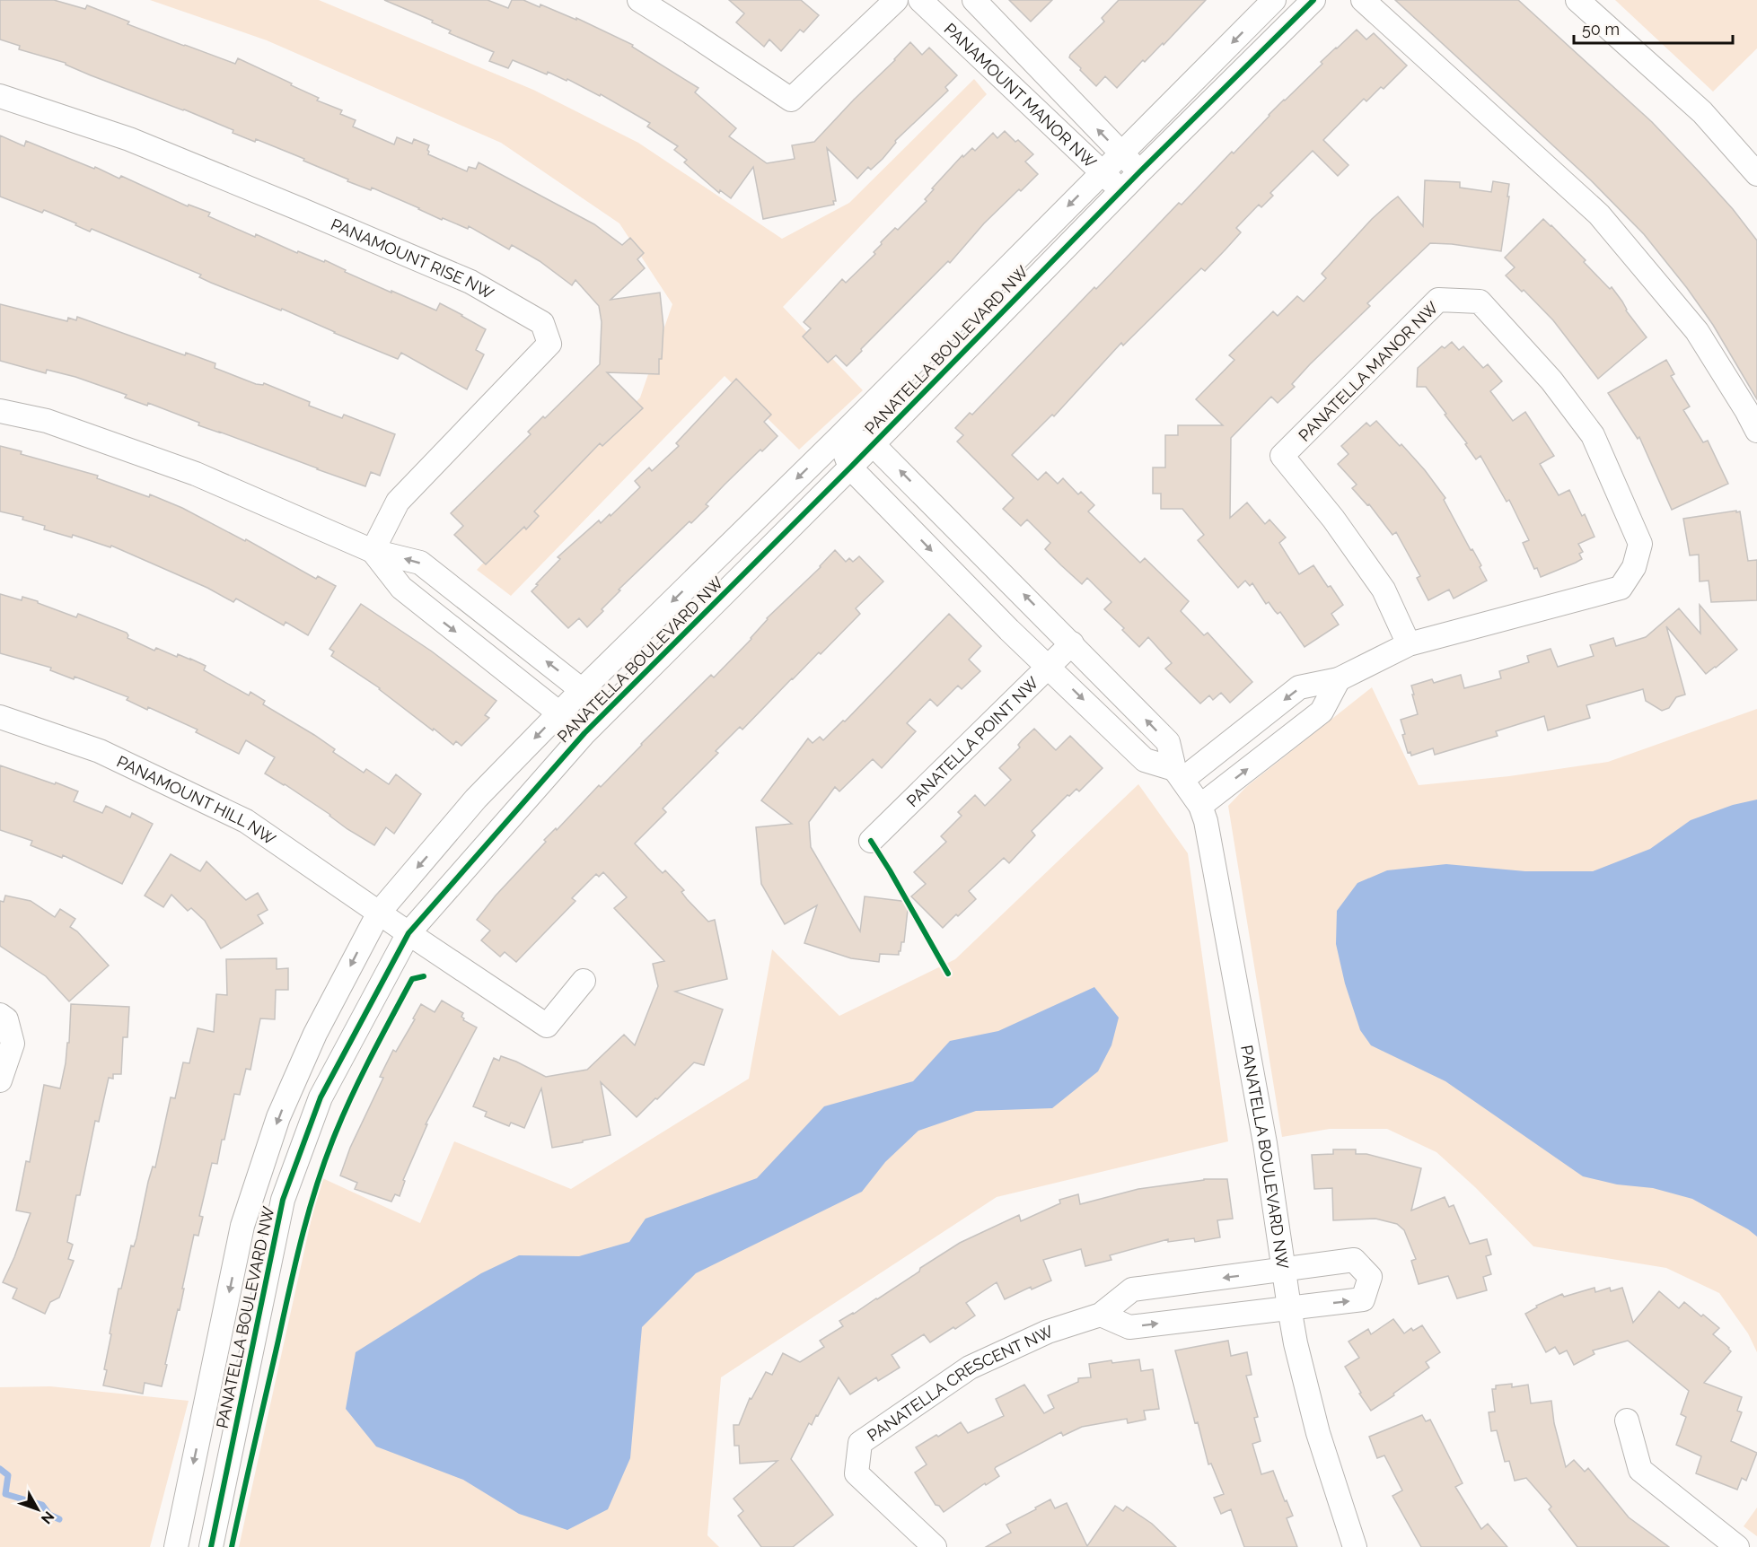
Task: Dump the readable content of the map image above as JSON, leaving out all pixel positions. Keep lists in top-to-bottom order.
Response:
{
  "streets": {
    "street": [
      "PANAMOUNT MANOR NW",
      "PANAMOUNT RISE NW",
      "PANATELLA BOULEVARD NW",
      "PANATELLA MANOR NW",
      "PANATELLA POINT NW",
      "PANAMOUNT HILL NW",
      "PANATELLA CRESCENT NW"
    ]
  },
  "crossings": [
    ["PANAMOUNT MANOR NW", "PANATELLA BOULEVARD NW"],
    ["PANATELLA BOULEVARD NW", "PANATELLA MANOR NW"],
    ["PANATELLA BOULEVARD NW", "PANATELLA POINT NW"],
    ["PANATELLA BOULEVARD NW", "PANAMOUNT HILL NW"],
    ["PANATELLA BOULEVARD NW", "PANATELLA CRESCENT NW"]
  ],
  "scale_bar": "50 m",
  "north": "bottom right"
}
